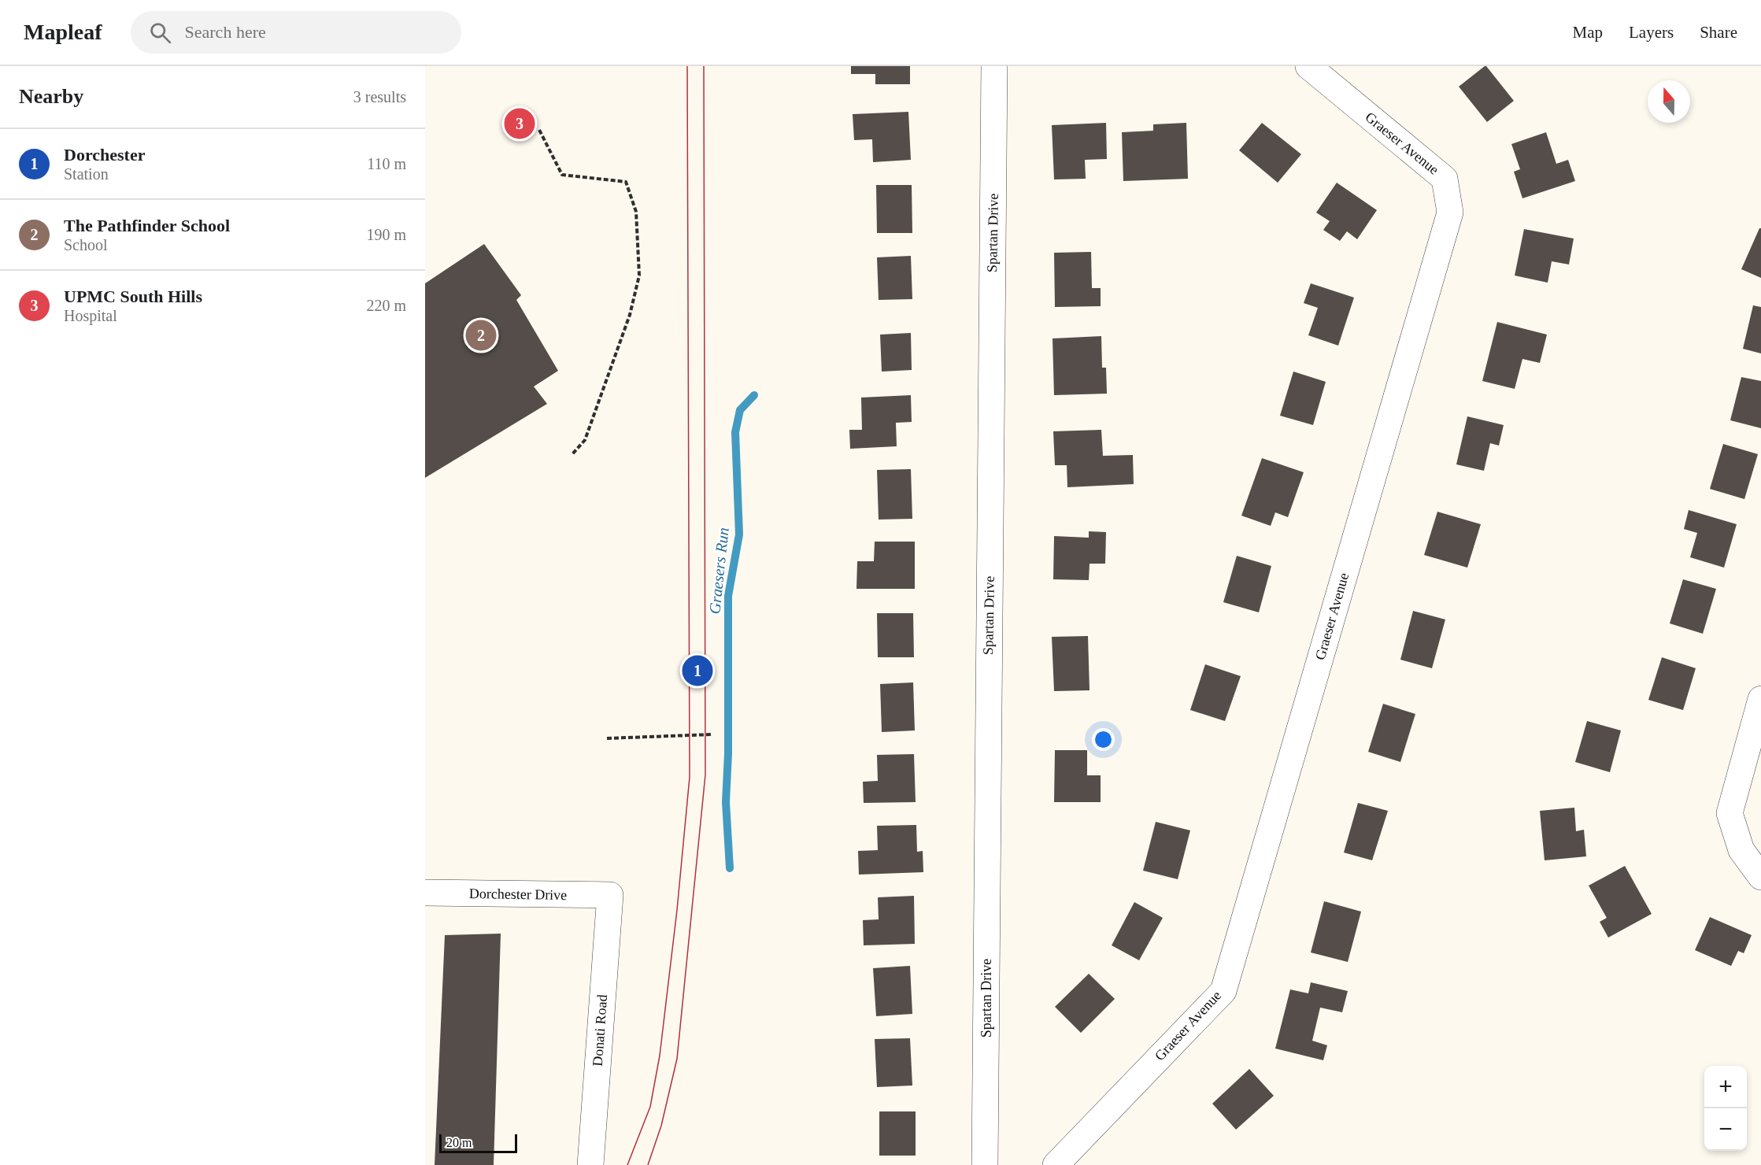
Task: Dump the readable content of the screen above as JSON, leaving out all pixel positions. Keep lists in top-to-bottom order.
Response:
{
  "streets": {
    "street": [
      "Graeser Avenue",
      "Spartan Drive",
      "Dorchester Drive",
      "Donati Road"
    ]
  },
  "crossings": [
    ["Dorchester Drive", "Donati Road"]
  ],
  "water": ["Graesers Run"],
  "scale_bar": "20 m",
  "north": "top",
  "page": {
    "header": "Mapleaf",
    "search": "Search here",
    "nav": ["Map", "Layers", "Share"],
    "heading": ["Nearby", "3 results"],
    "pins": ["3", "2", "1"],
    "list": [
      {
        "mark": "1",
        "name": "Dorchester",
        "note": "Station",
        "value": "110 m"
      },
      {
        "mark": "2",
        "name": "The Pathfinder School",
        "note": "School",
        "value": "190 m"
      },
      {
        "mark": "3",
        "name": "UPMC South Hills",
        "note": "Hospital",
        "value": "220 m"
      }
    ],
    "map_buttons": ["+", "−"],
    "scale": "20 m"
  }
}
